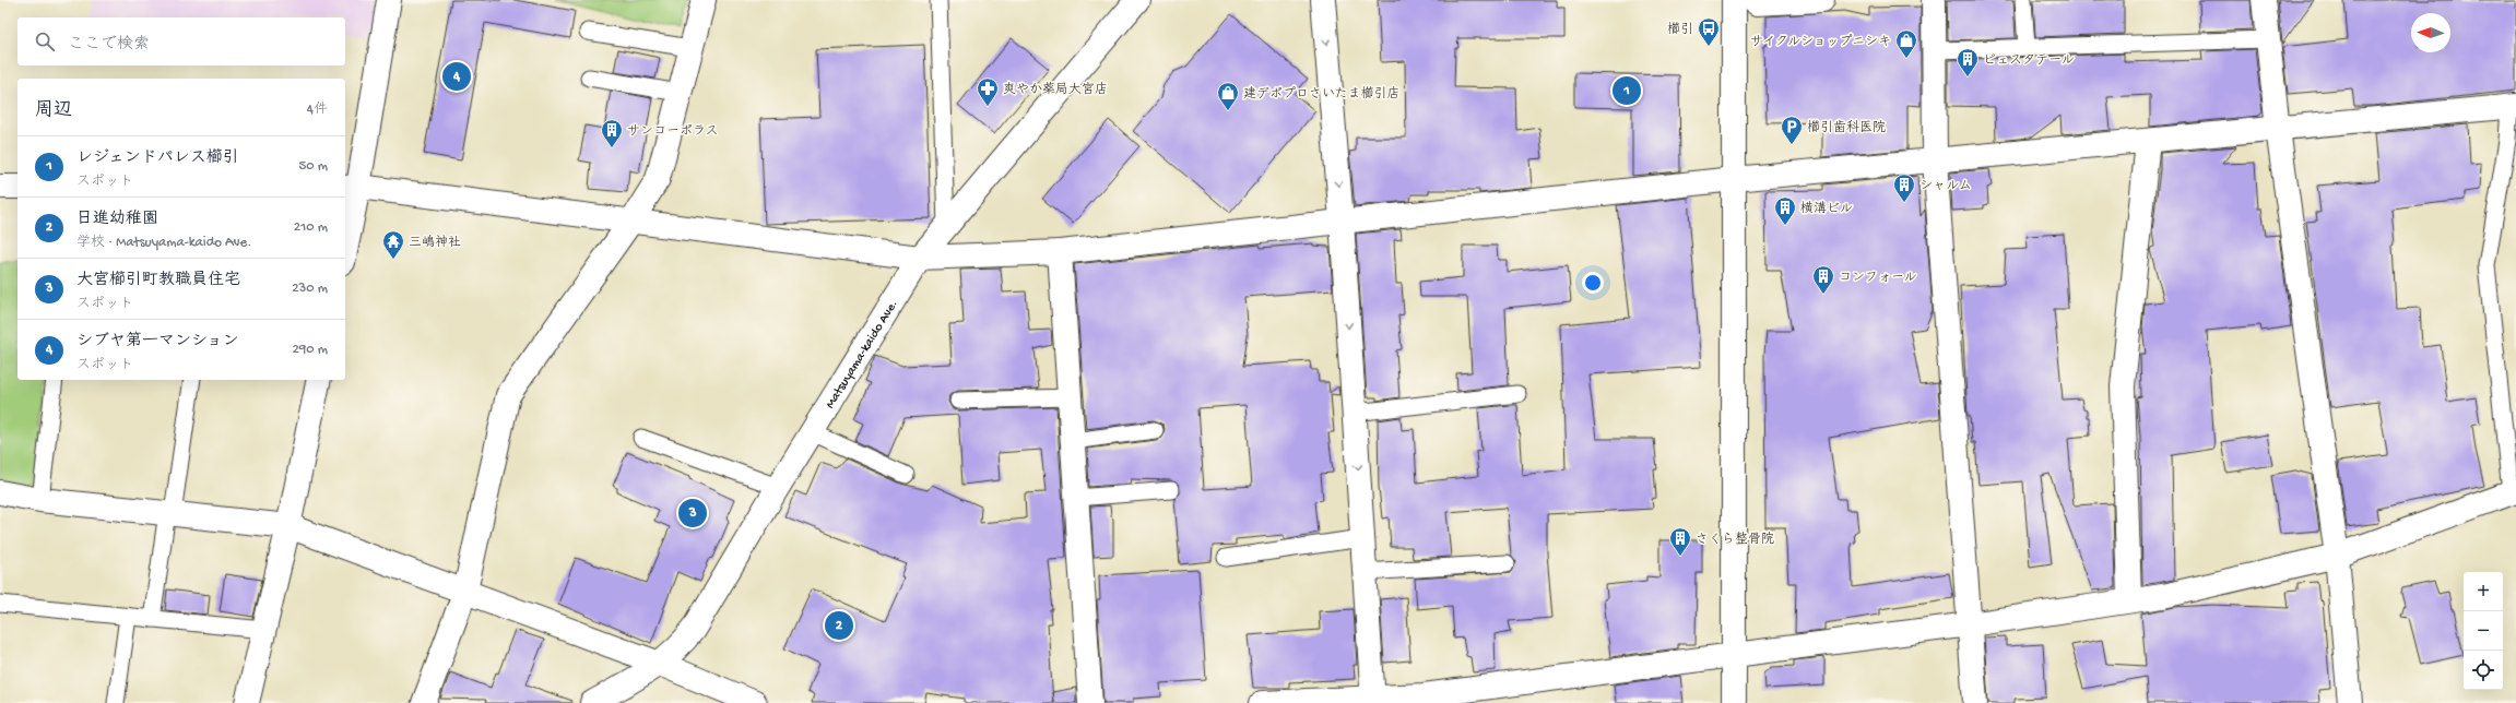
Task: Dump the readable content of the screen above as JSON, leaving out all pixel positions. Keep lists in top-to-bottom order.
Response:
{
  "streets": {
    "street": ["Matsuyama-kaido Ave."]
  },
  "places": {
    "bus stop": ["櫛引"],
    "shop": ["サイクルショップニシキ", "建デポプロさいたま櫛引店"],
    "building": [
      "ピェスタテール",
      "サンコーポラス",
      "シャルム",
      "横溝ビル",
      "コンフォール",
      "さくら整骨院"
    ],
    "pharmacy": ["爽やか薬局大宮店"],
    "parking": ["櫛引歯科医院"],
    "temple": ["三嶋神社"]
  },
  "north": "left",
  "page": {
    "search": "ここで検索",
    "pins": [
      "4",
      "1",
      "3",
      "2"
    ],
    "heading": ["周辺", "4件"],
    "list": [
      {
        "mark": "1",
        "name": "レジェンドパレス櫛引",
        "note": "スポット",
        "value": "50 m"
      },
      {
        "mark": "2",
        "name": "日進幼稚園",
        "note": "学校 · Matsuyama-kaido Ave.",
        "value": "210 m"
      },
      {
        "mark": "3",
        "name": "大宮櫛引町教職員住宅",
        "note": "スポット",
        "value": "230 m"
      },
      {
        "mark": "4",
        "name": "シブヤ第一マンション",
        "note": "スポット",
        "value": "290 m"
      }
    ],
    "map_buttons": ["+", "−"]
  }
}
